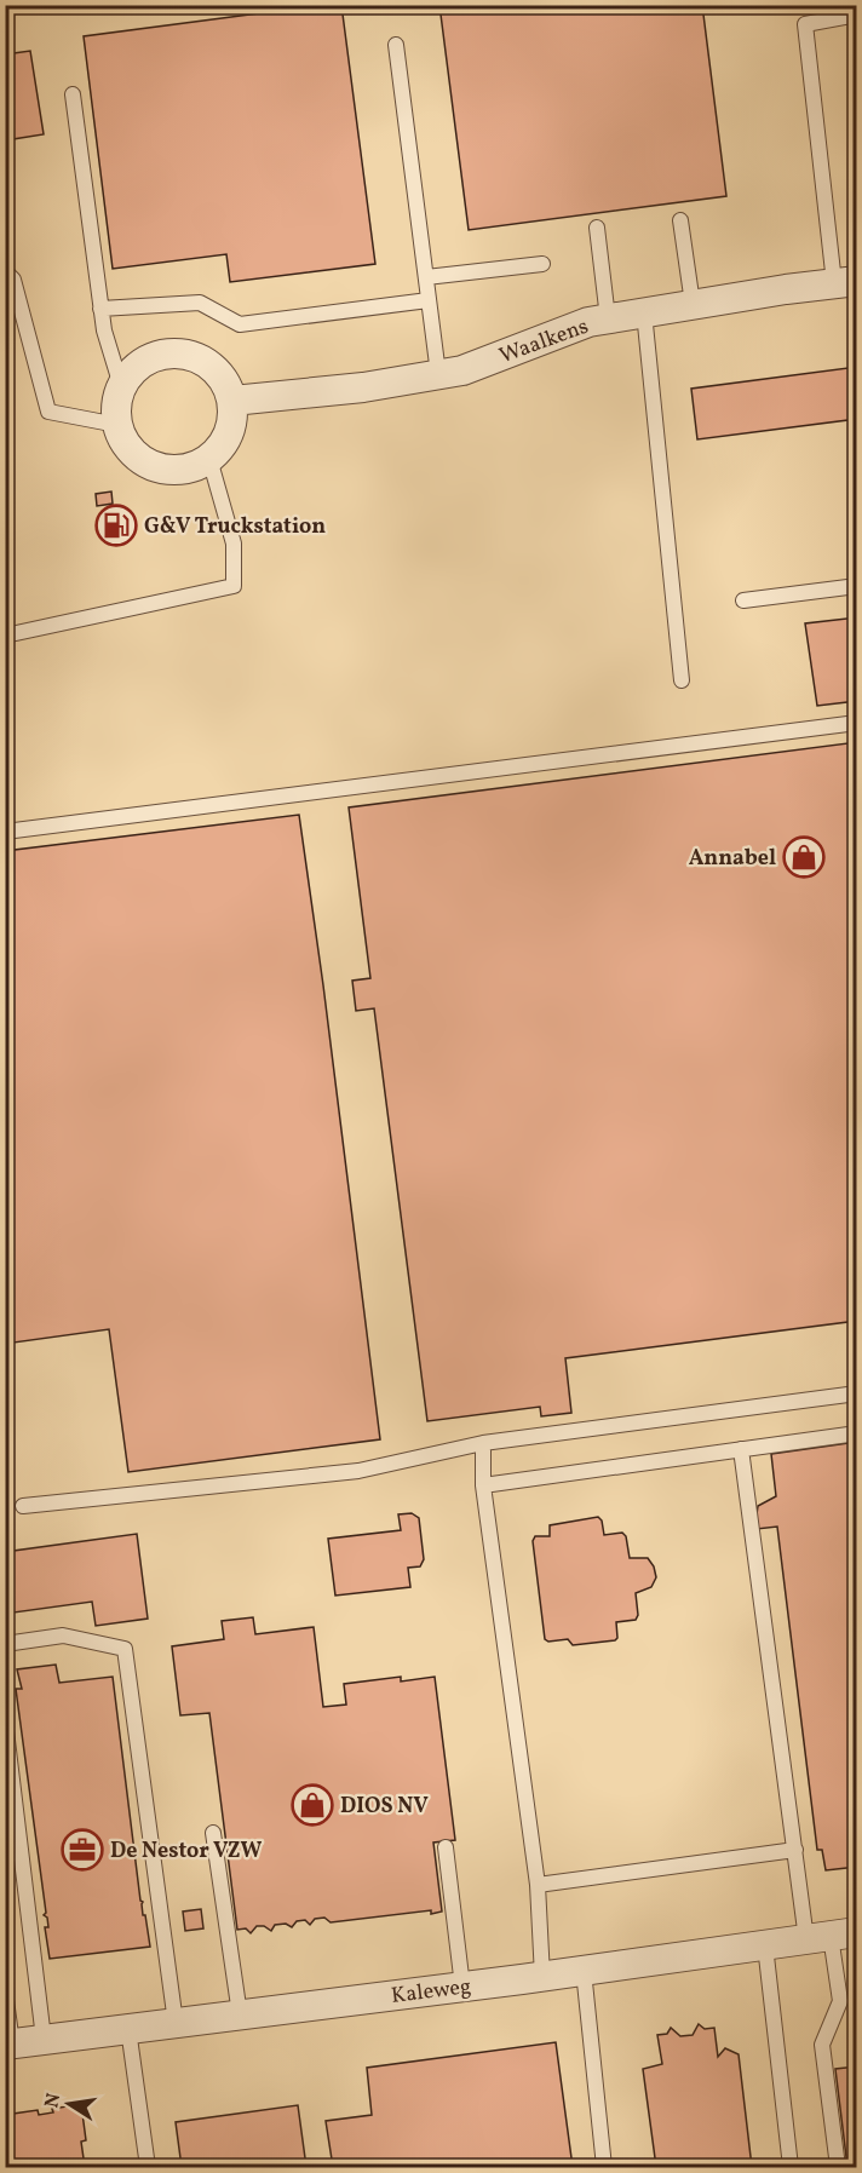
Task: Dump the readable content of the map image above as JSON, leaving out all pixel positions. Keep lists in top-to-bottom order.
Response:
{
  "streets": {
    "street": ["Waalkens", "Kaleweg"]
  },
  "places": {
    "fuel station": ["G&V Truckstation"],
    "shop": ["Annabel", "DIOS NV"],
    "office": ["De Nestor VZW"]
  },
  "north": "left"
}
